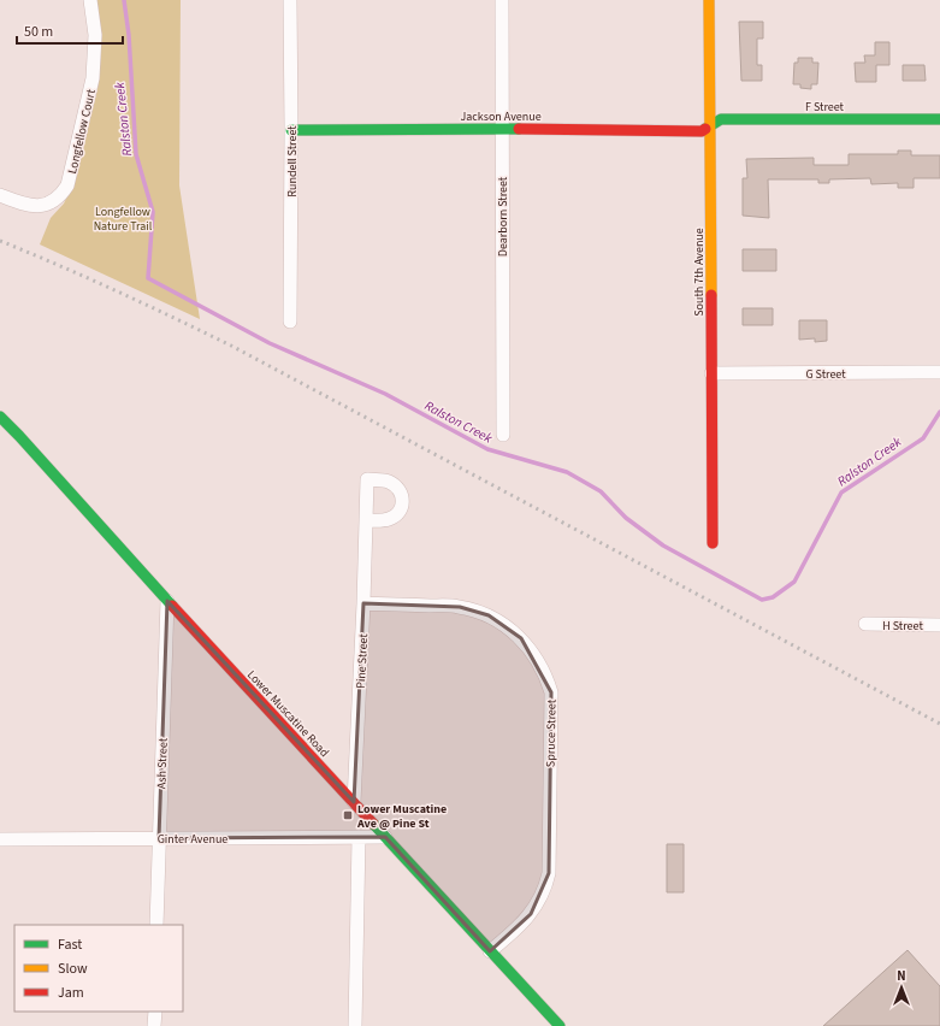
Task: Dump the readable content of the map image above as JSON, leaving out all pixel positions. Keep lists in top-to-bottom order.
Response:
{
  "streets": {
    "street": [
      "F Street",
      "Jackson Avenue",
      "Longfellow Court",
      "Rundell Street",
      "Dearborn Street",
      "South 7th Avenue",
      "G Street",
      "H Street",
      "Pine Street",
      "Lower Muscatine Road",
      "Spruce Street",
      "Ash Street",
      "Ginter Avenue"
    ]
  },
  "crossings": [
    ["F Street", "Jackson Avenue"],
    ["F Street", "South 7th Avenue"],
    ["Jackson Avenue", "Rundell Street"],
    ["Jackson Avenue", "Dearborn Street"],
    ["Jackson Avenue", "South 7th Avenue"],
    ["South 7th Avenue", "G Street"],
    ["Pine Street", "Lower Muscatine Road"],
    ["Pine Street", "Spruce Street"],
    ["Lower Muscatine Road", "Spruce Street"],
    ["Lower Muscatine Road", "Ash Street"],
    ["Lower Muscatine Road", "Ginter Avenue"],
    ["Ash Street", "Ginter Avenue"]
  ],
  "water": ["Ralston Creek"],
  "parks": ["Longfellow Nature Trail"],
  "places": {
    "transit": ["Lower Muscatine Ave @ Pine St"]
  },
  "legend": ["Fast", "Slow", "Jam"],
  "scale_bar": "50 m",
  "north": "top"
}
